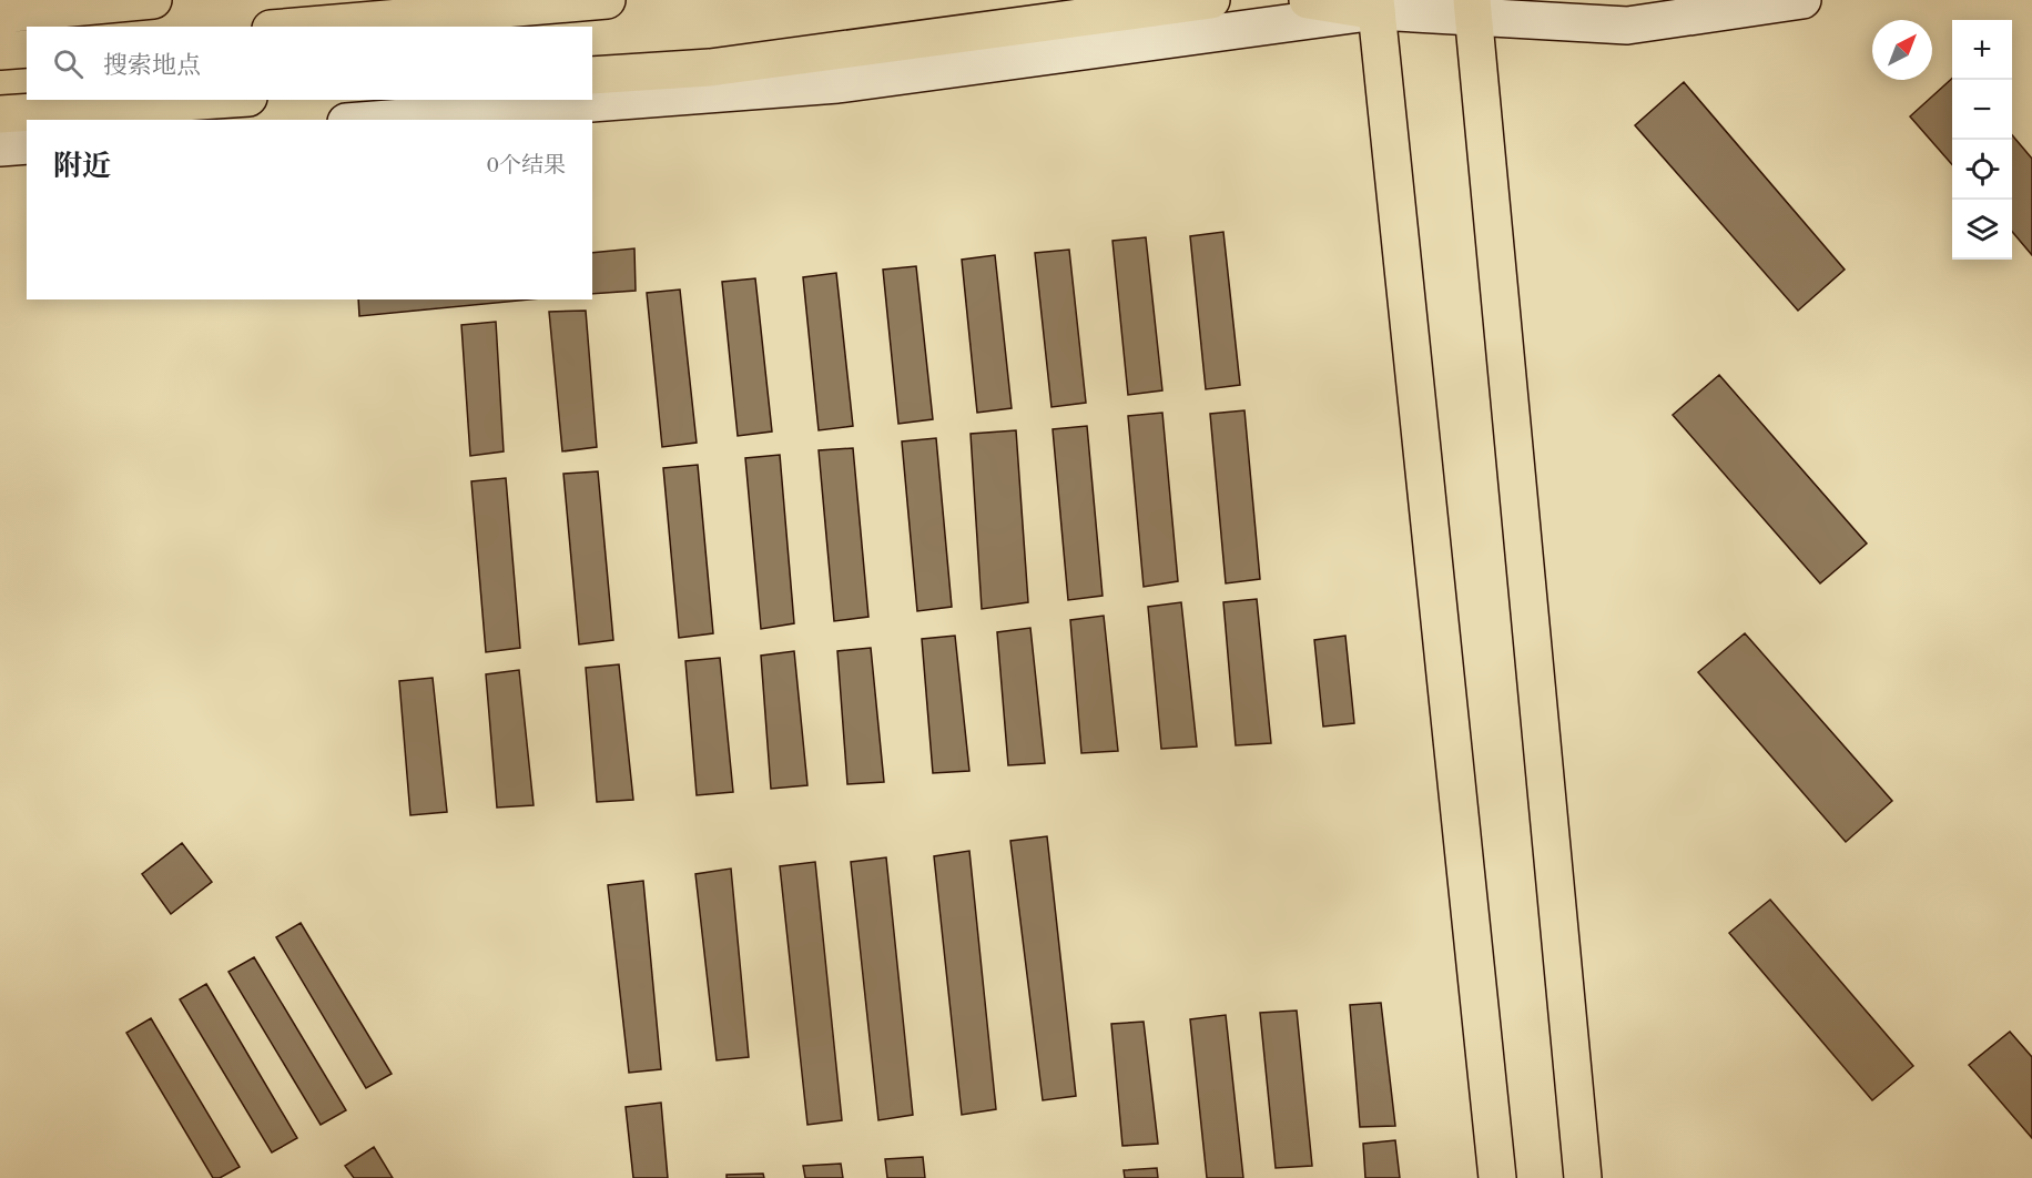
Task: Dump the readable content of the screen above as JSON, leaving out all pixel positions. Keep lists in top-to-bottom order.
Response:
{
  "north": "top right",
  "page": {
    "map_buttons": ["+", "−"],
    "search": "搜索地点",
    "heading": ["附近", "0个结果"]
  }
}
